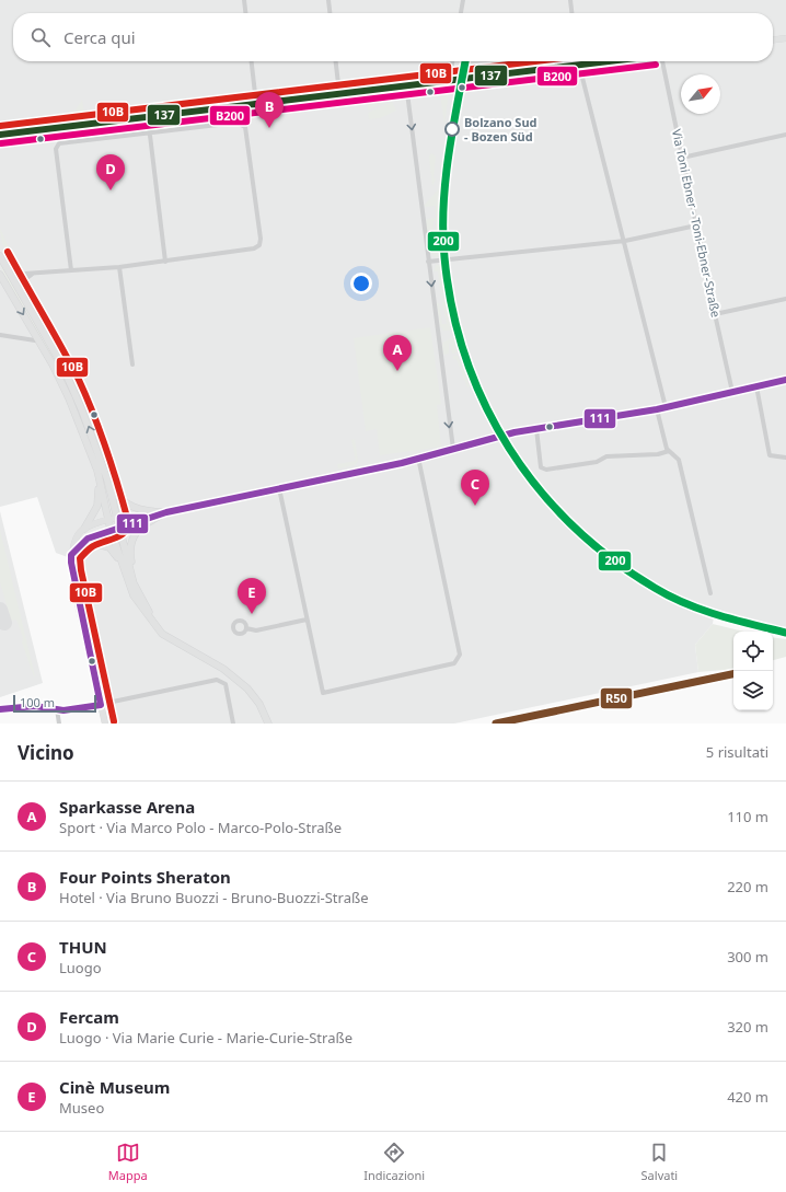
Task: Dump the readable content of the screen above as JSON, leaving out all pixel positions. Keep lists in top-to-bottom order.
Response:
{
  "streets": {
    "street": ["Via Toni Ebner - Toni-Ebner-Straße"]
  },
  "places": ["Bolzano Sud - Bozen Süd"],
  "lines": [
    "transit line 200",
    "transit line 137",
    "transit line 10B",
    "transit line B200",
    "transit line 111",
    "transit line R50"
  ],
  "scale_bar": "100 m",
  "north": "top right",
  "page": {
    "search": "Cerca qui",
    "pins": [
      "B",
      "D",
      "A",
      "C",
      "E"
    ],
    "scale": "100 m",
    "heading": ["Vicino", "5 risultati"],
    "list": [
      {
        "mark": "A",
        "name": "Sparkasse Arena",
        "note": "Sport · Via Marco Polo - Marco-Polo-Straße",
        "value": "110 m"
      },
      {
        "mark": "B",
        "name": "Four Points Sheraton",
        "note": "Hotel · Via Bruno Buozzi - Bruno-Buozzi-Straße",
        "value": "220 m"
      },
      {
        "mark": "C",
        "name": "THUN",
        "note": "Luogo",
        "value": "300 m"
      },
      {
        "mark": "D",
        "name": "Fercam",
        "note": "Luogo · Via Marie Curie - Marie-Curie-Straße",
        "value": "320 m"
      },
      {
        "mark": "E",
        "name": "Cinè Museum",
        "note": "Museo",
        "value": "420 m"
      }
    ],
    "nav": ["Mappa", "Indicazioni", "Salvati"]
  }
}
